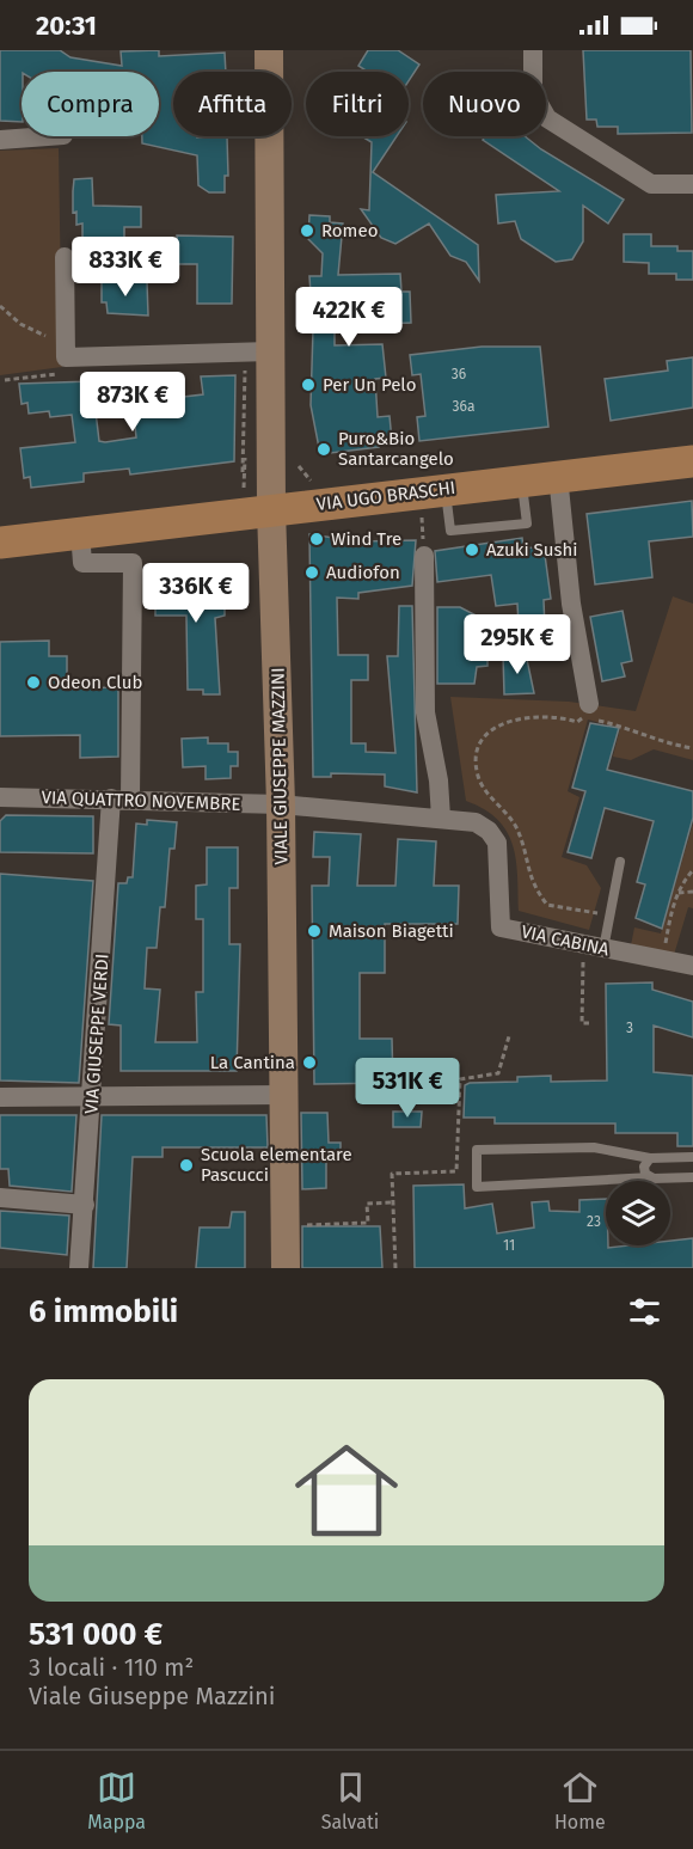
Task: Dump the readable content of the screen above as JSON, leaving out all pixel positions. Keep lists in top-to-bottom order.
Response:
{
  "streets": {
    "main road": ["VIA UGO BRASCHI", "VIALE GIUSEPPE MAZZINI"],
    "street": ["VIA QUATTRO NOVEMBRE", "VIA CABINA", "VIA GIUSEPPE VERDI"]
  },
  "crossings": [
    ["VIA UGO BRASCHI", "VIALE GIUSEPPE MAZZINI"],
    ["VIALE GIUSEPPE MAZZINI", "VIA QUATTRO NOVEMBRE"],
    ["VIALE GIUSEPPE MAZZINI", "VIA CABINA"],
    ["VIA QUATTRO NOVEMBRE", "VIA CABINA"],
    ["VIA QUATTRO NOVEMBRE", "VIA GIUSEPPE VERDI"]
  ],
  "places": [
    "Romeo",
    "Per Un Pelo",
    "Puro&Bio Santarcangelo",
    "Wind Tre",
    "Azuki Sushi",
    "Audiofon",
    "Odeon Club",
    "Maison Biagetti",
    "La Cantina",
    "Scuola elementare Pascucci"
  ],
  "house_numbers": [
    "36",
    "36a",
    "3",
    "23",
    "11"
  ],
  "page": {
    "status": "20:31",
    "chip": [
      "Compra",
      "Affitta",
      "Filtri",
      "Nuovo"
    ],
    "price": [
      "833K €",
      "422K €",
      "873K €",
      "336K €",
      "295K €",
      "531K €"
    ],
    "heading": "6 immobili",
    "list": [
      {
        "name": "531 000 €",
        "note": "3 locali · 110 m² · Viale Giuseppe Mazzini"
      }
    ],
    "tabs": ["Mappa", "Salvati", "Home"]
  }
}
